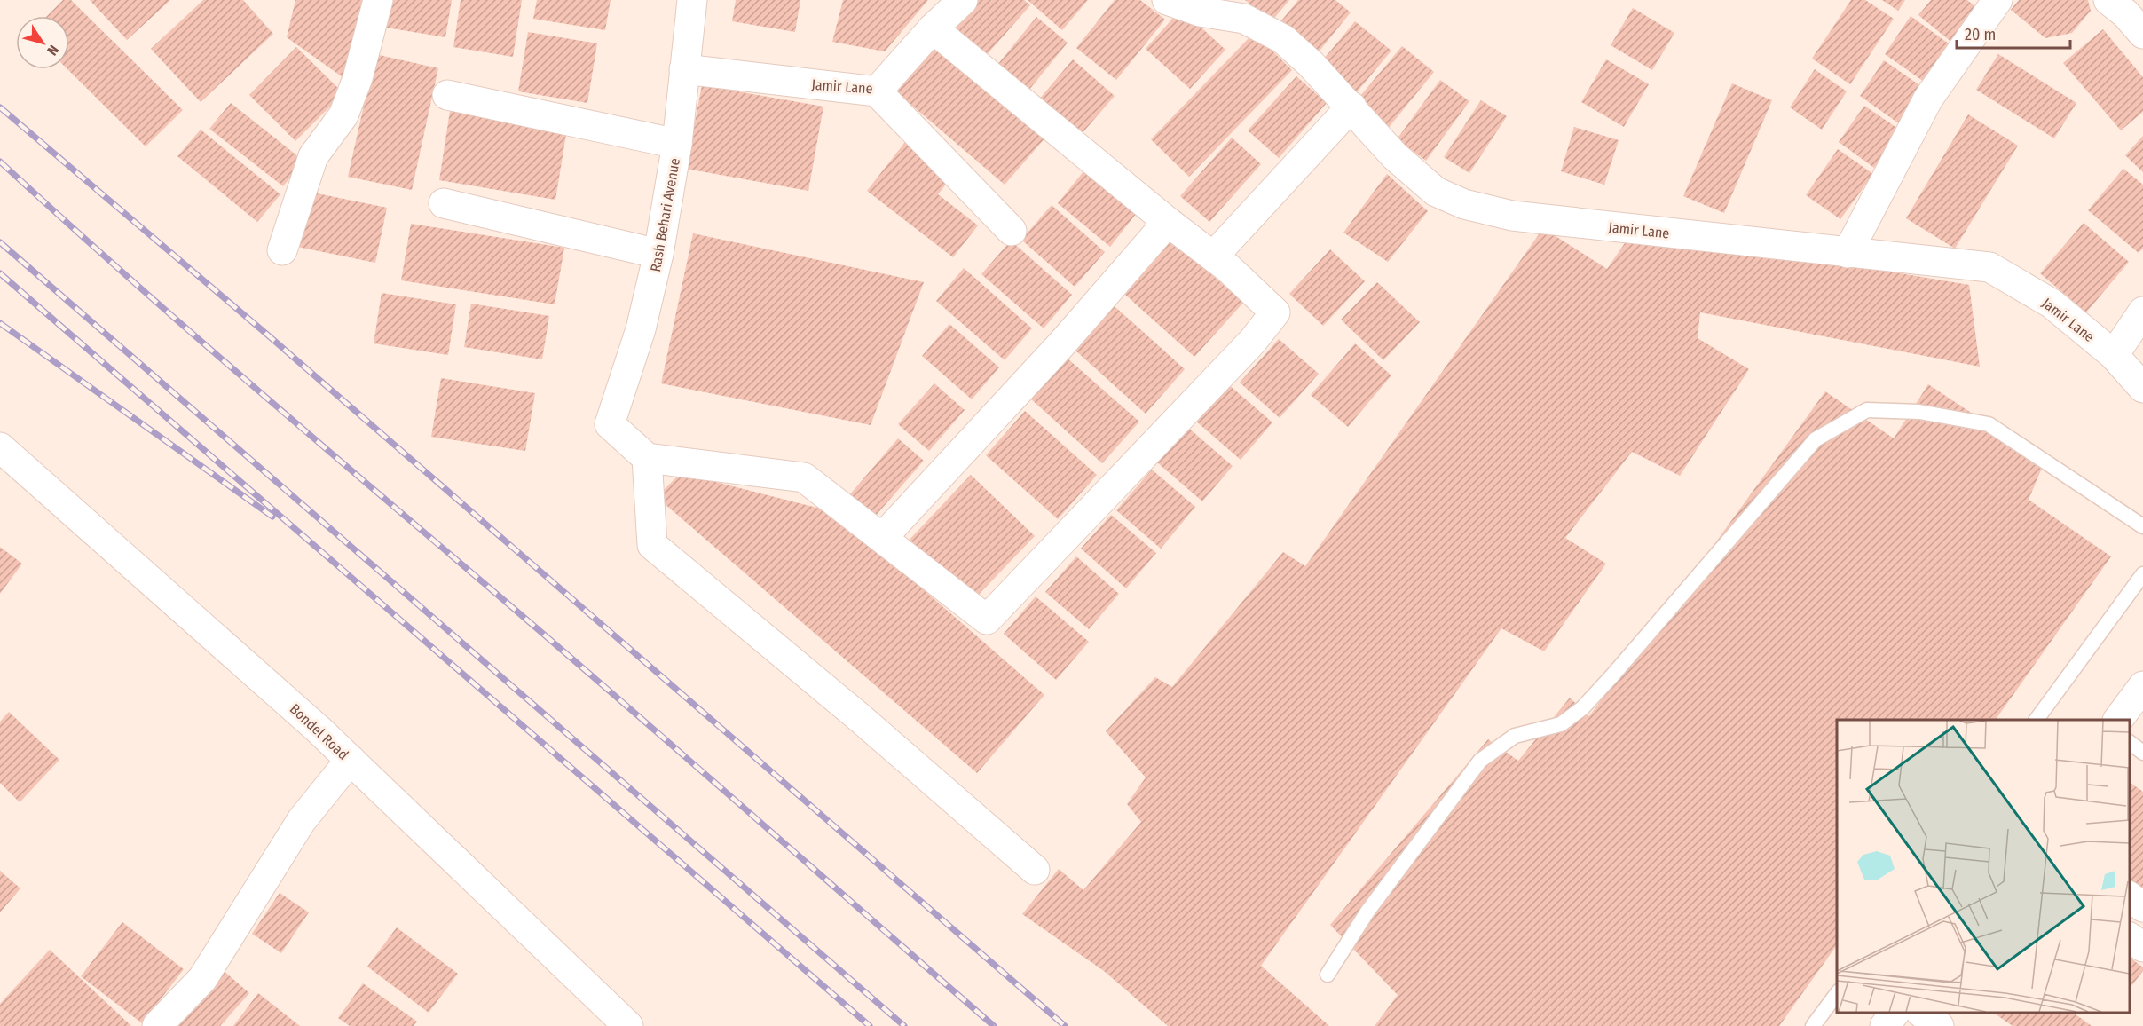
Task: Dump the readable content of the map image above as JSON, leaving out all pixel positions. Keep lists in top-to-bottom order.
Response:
{
  "streets": {
    "street": ["Jamir Lane", "Rash Behari Avenue", "Bondel Road"]
  },
  "crossings": [
    ["Jamir Lane", "Rash Behari Avenue"]
  ],
  "scale_bar": "20 m",
  "north": "bottom right"
}
